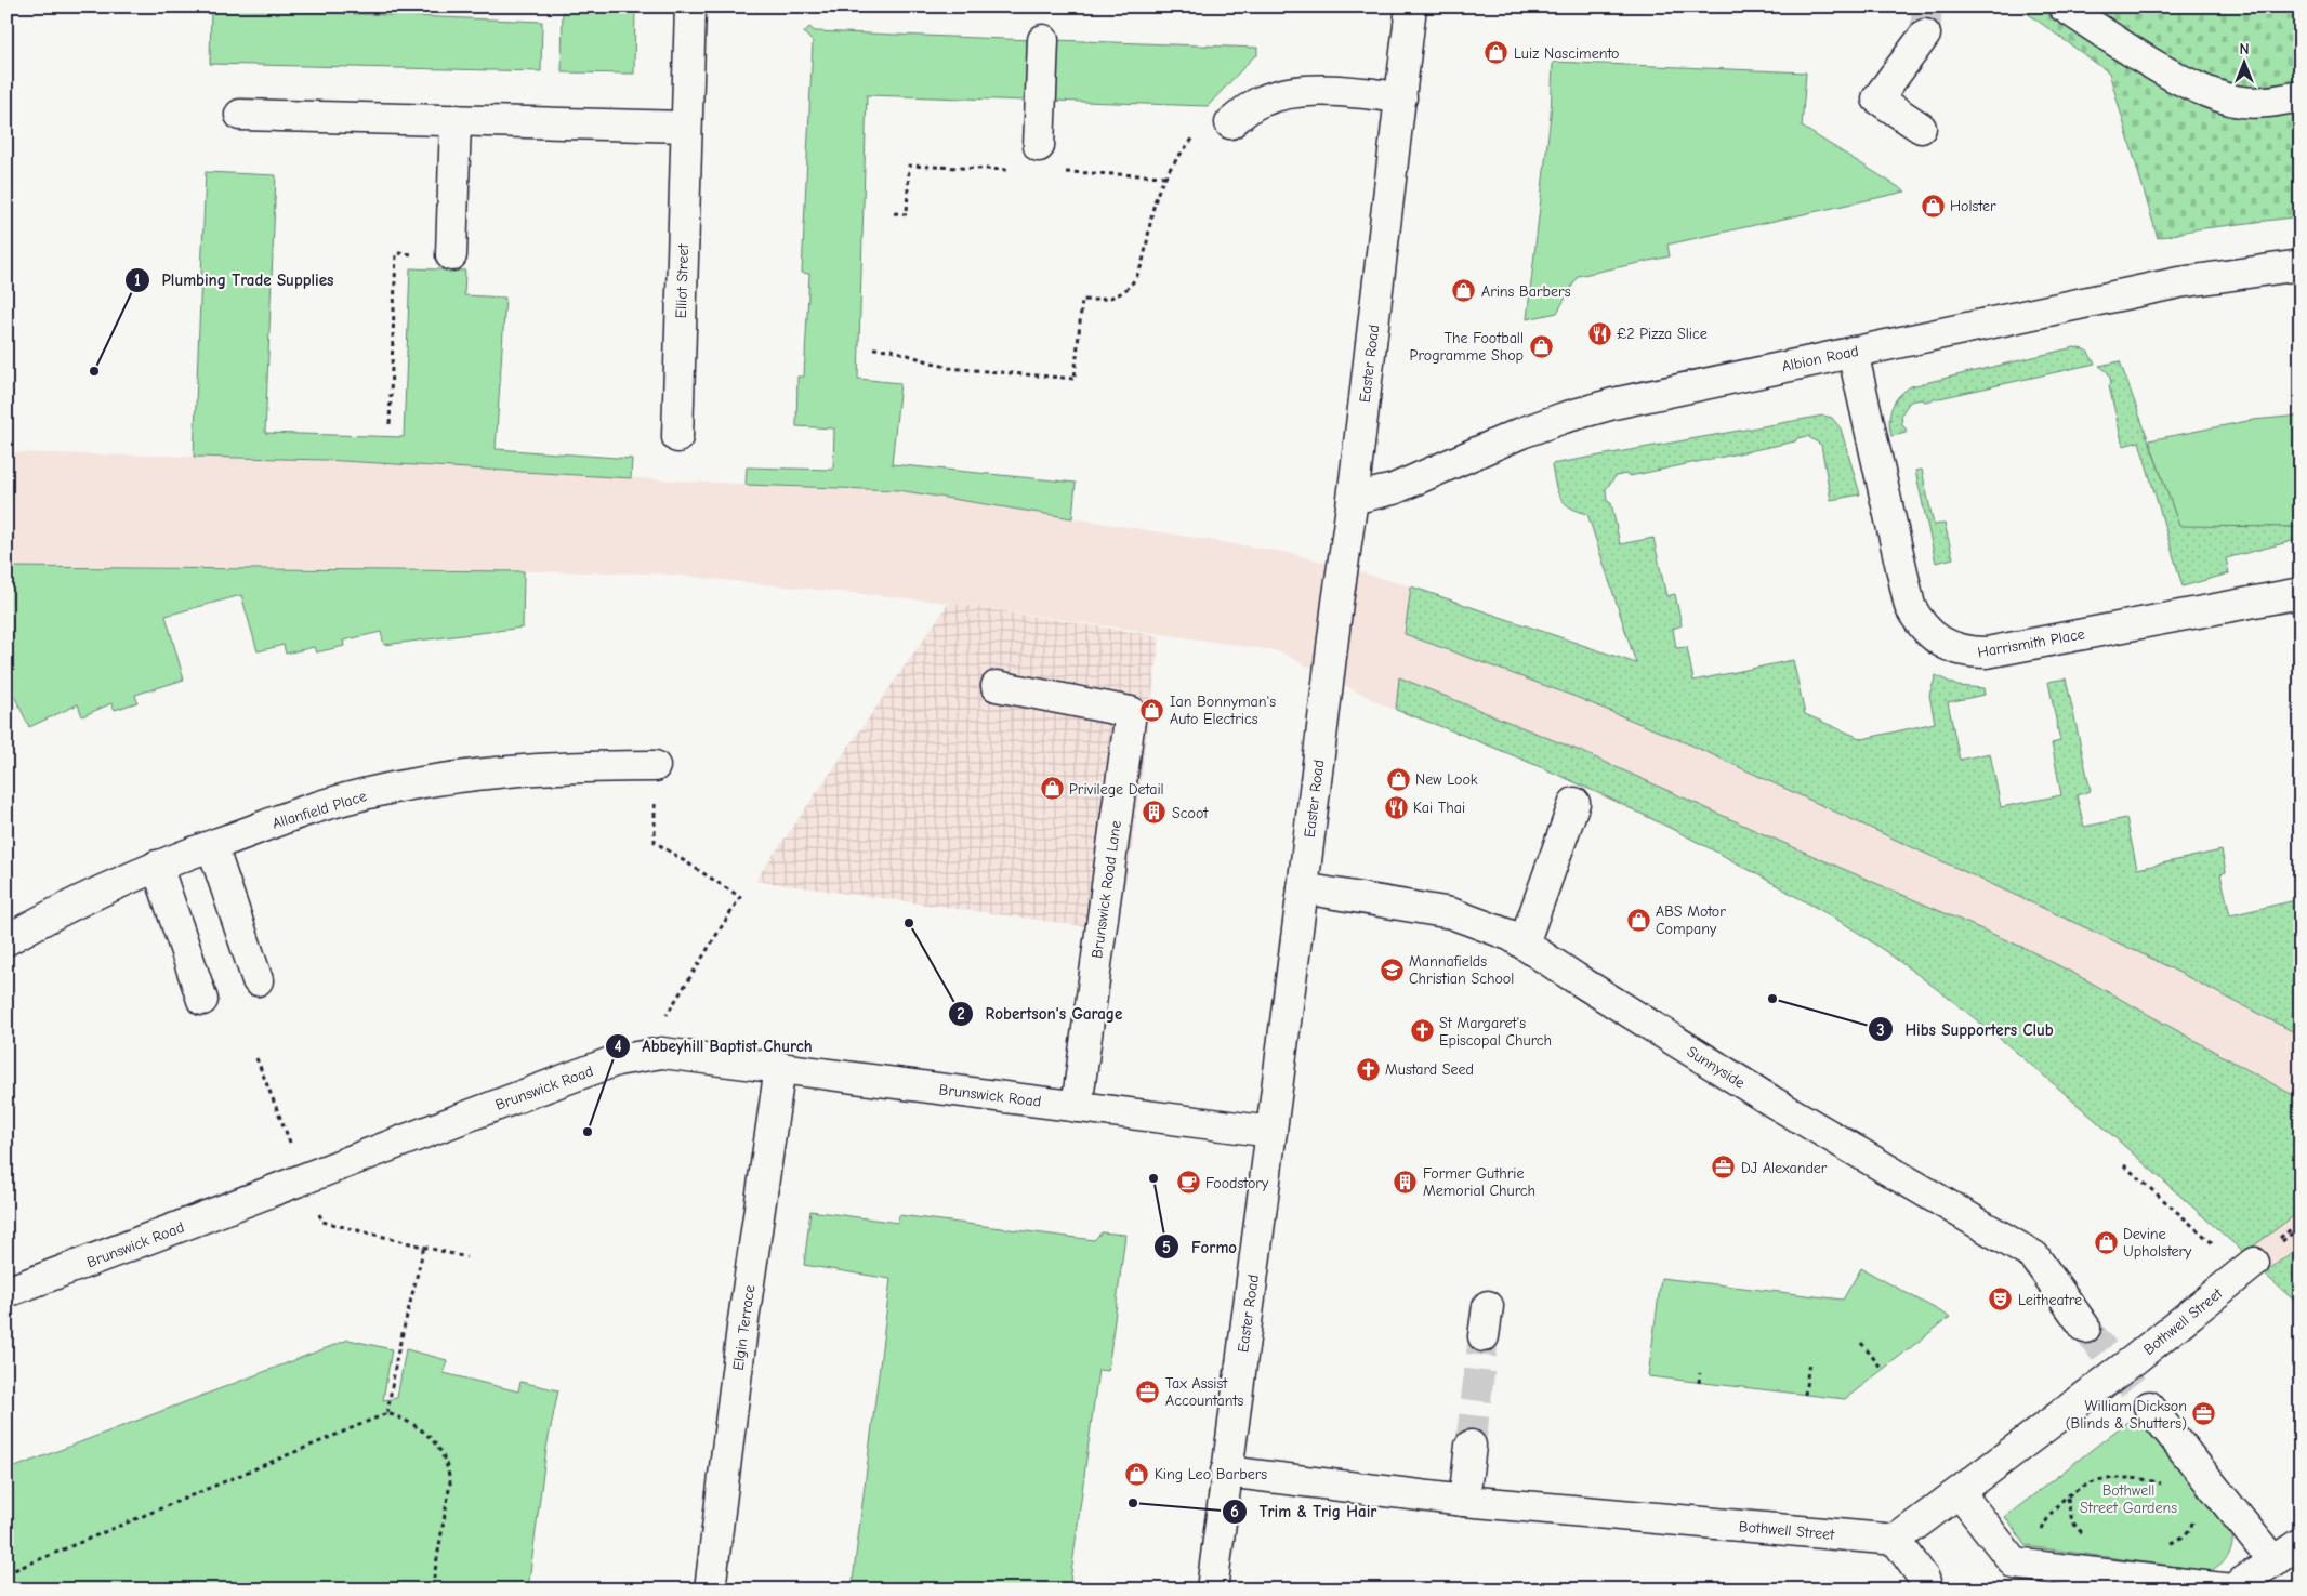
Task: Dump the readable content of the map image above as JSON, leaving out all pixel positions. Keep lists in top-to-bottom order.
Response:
{
  "streets": {
    "street": [
      "Elliot Street",
      "Albion Road",
      "Easter Road",
      "Harrismith Place",
      "Allanfield Place",
      "Brunswick Road Lane",
      "Sunnyside",
      "Brunswick Road",
      "Bothwell Street",
      "Elgin Terrace"
    ]
  },
  "crossings": [
    ["Albion Road", "Easter Road"],
    ["Albion Road", "Harrismith Place"],
    ["Easter Road", "Sunnyside"],
    ["Easter Road", "Brunswick Road"],
    ["Easter Road", "Bothwell Street"],
    ["Brunswick Road Lane", "Brunswick Road"],
    ["Brunswick Road", "Elgin Terrace"]
  ],
  "parks": ["Bothwell Street Gardens"],
  "places": {
    "shop": [
      "Luiz Nascimento",
      "Holster",
      "Arins Barbers",
      "The Football Programme Shop",
      "Ian Bonnyman's Auto Electrics",
      "New Look",
      "Privilege Detail",
      "ABS Motor Company",
      "Devine Upholstery",
      "King Leo Barbers"
    ],
    "restaurant": ["£2 Pizza Slice", "Kai Thai"],
    "other": [
      "Plumbing Trade Supplies",
      "Robertson's Garage",
      "Hibs Supporters Club",
      "Abbeyhill Baptist Church",
      "Formo",
      "Trim & Trig Hair"
    ],
    "building": ["Scoot", "Former Guthrie Memorial Church"],
    "school or university": ["Mannafields Christian School"],
    "church": ["St Margaret's Episcopal Church", "Mustard Seed"],
    "office": ["DJ Alexander", "Tax Assist Accountants", "William Dickson (Blinds & Shutters)"],
    "cafe": ["Foodstory"],
    "theatre": ["Leitheatre"]
  },
  "north": "top"
}
